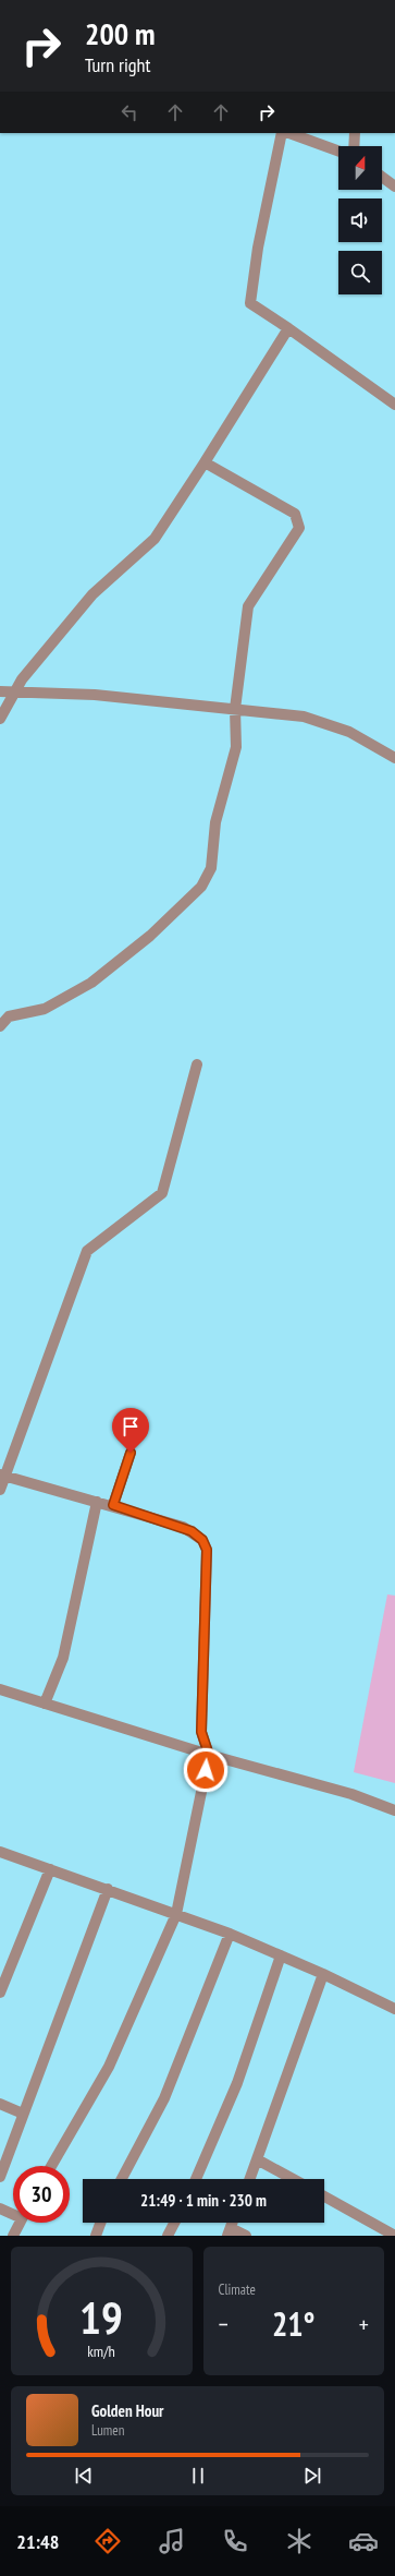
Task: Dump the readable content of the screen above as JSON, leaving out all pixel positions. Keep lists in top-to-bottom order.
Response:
{
  "north": "top",
  "page": {
    "turn": ["200 m", "Turn right"],
    "limit": "30",
    "trip": "21:49 · 1 min · 230 m",
    "tile": "Climate",
    "heat": ["−", "21°", "+"],
    "song": ["Golden Hour", "Lumen"],
    "tabs": "21:48",
    "gauge": ["19", "km/h"]
  }
}
